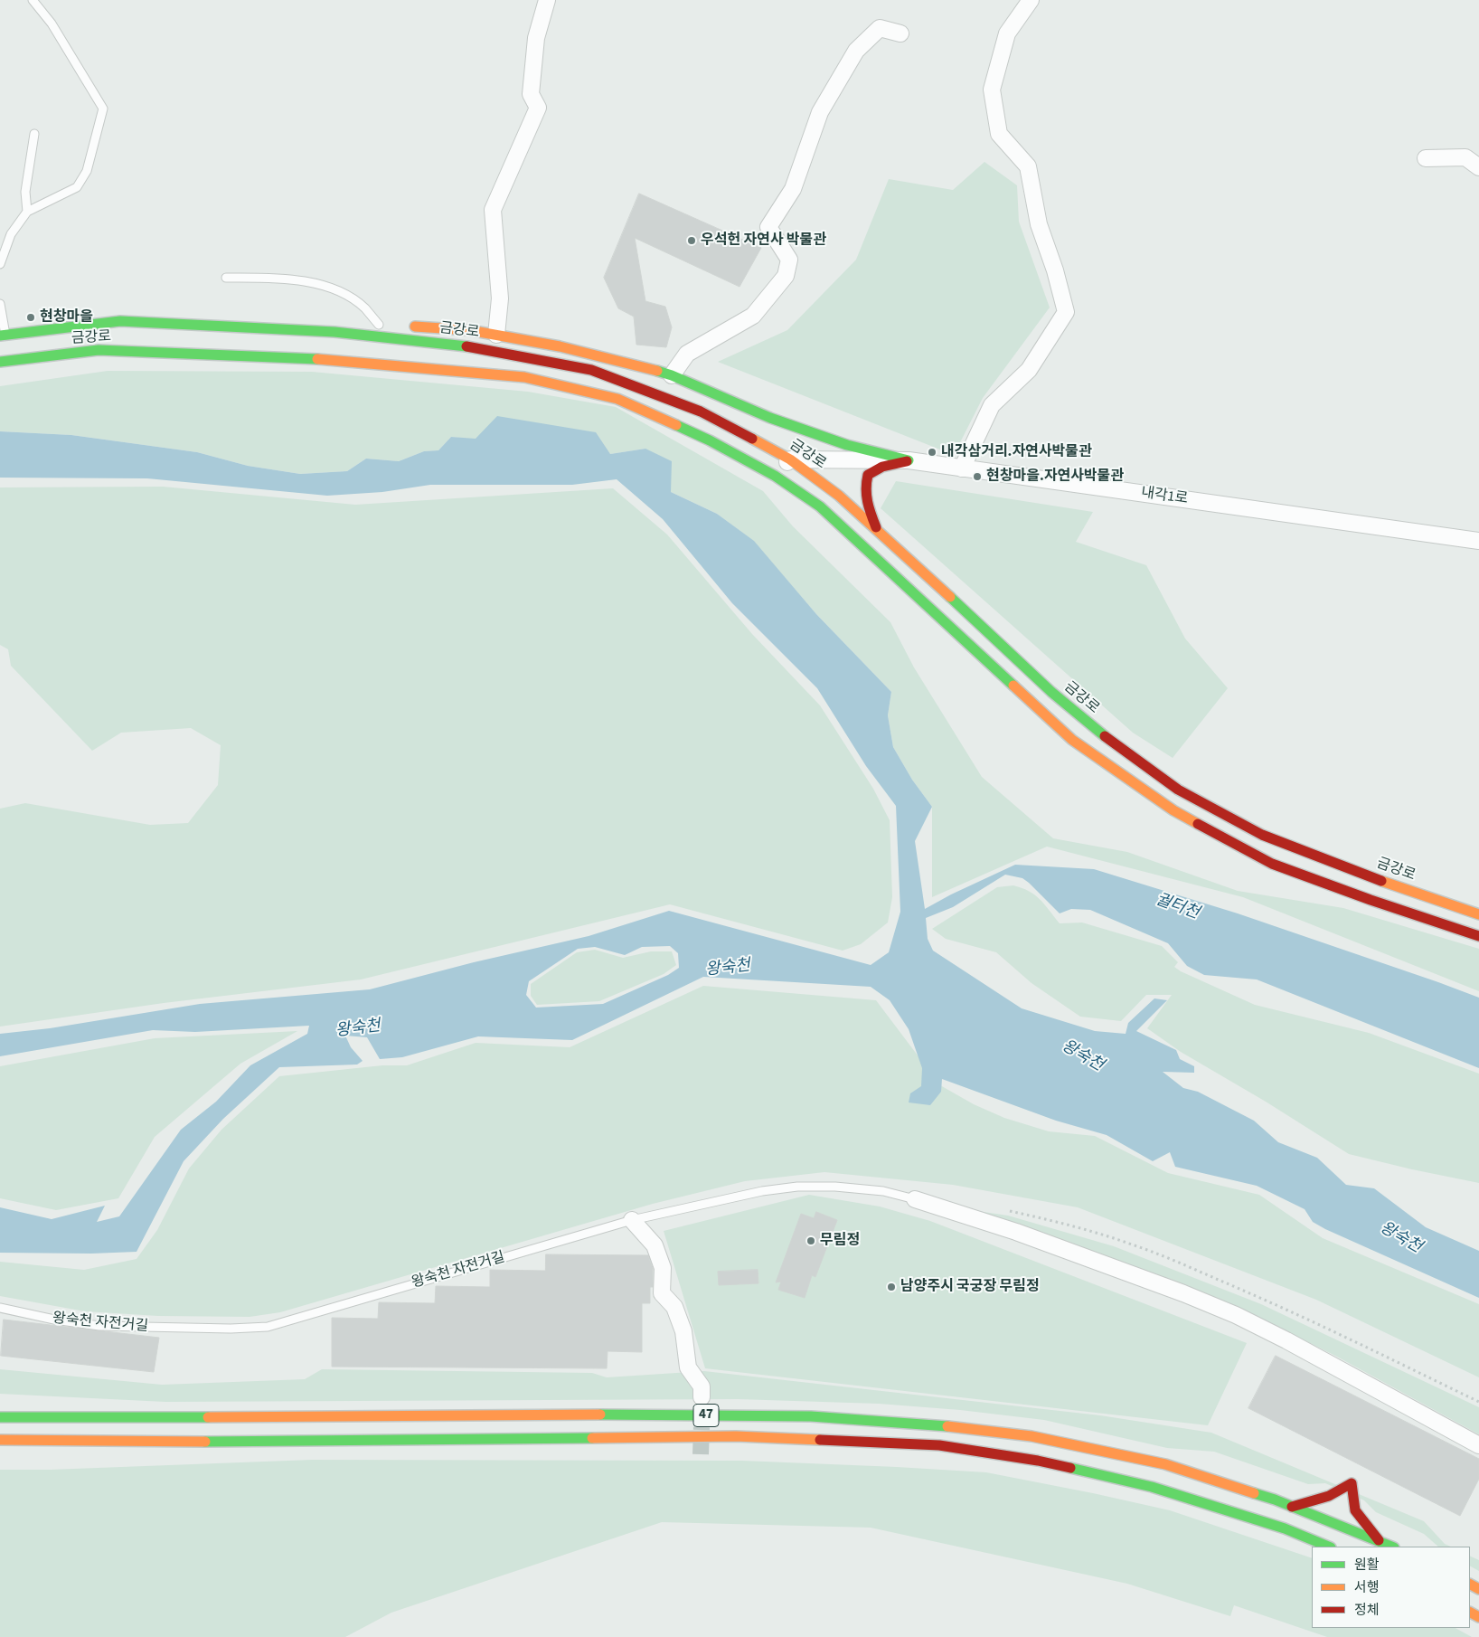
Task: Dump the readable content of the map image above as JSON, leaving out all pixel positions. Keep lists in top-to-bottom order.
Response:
{
  "streets": {
    "main road": ["금강로", "47"],
    "street": ["내각1로"],
    "lane": ["왕숙천 자전거길"]
  },
  "crossings": [
    ["금강로", "내각1로"]
  ],
  "water": ["궐터천", "왕숙천"],
  "places": [
    "우석헌 자연사 박물관",
    "현창마을",
    "내각삼거리.자연사박물관",
    "현창마을.자연사박물관",
    "무림정",
    "남양주시 국궁장 무림정"
  ],
  "legend": ["원활", "서행", "정체"]
}
